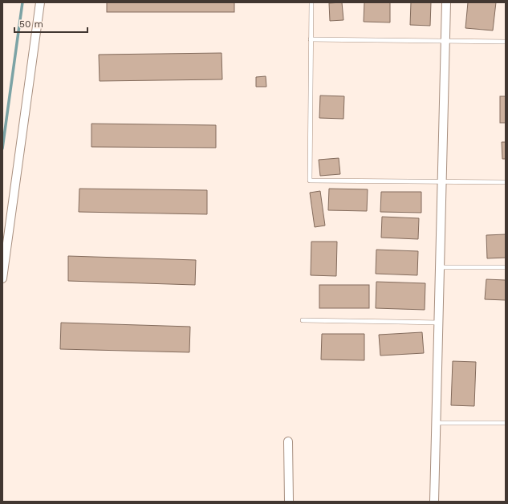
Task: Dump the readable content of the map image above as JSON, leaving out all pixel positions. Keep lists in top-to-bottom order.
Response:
{
  "scale_bar": "50 m"
}
